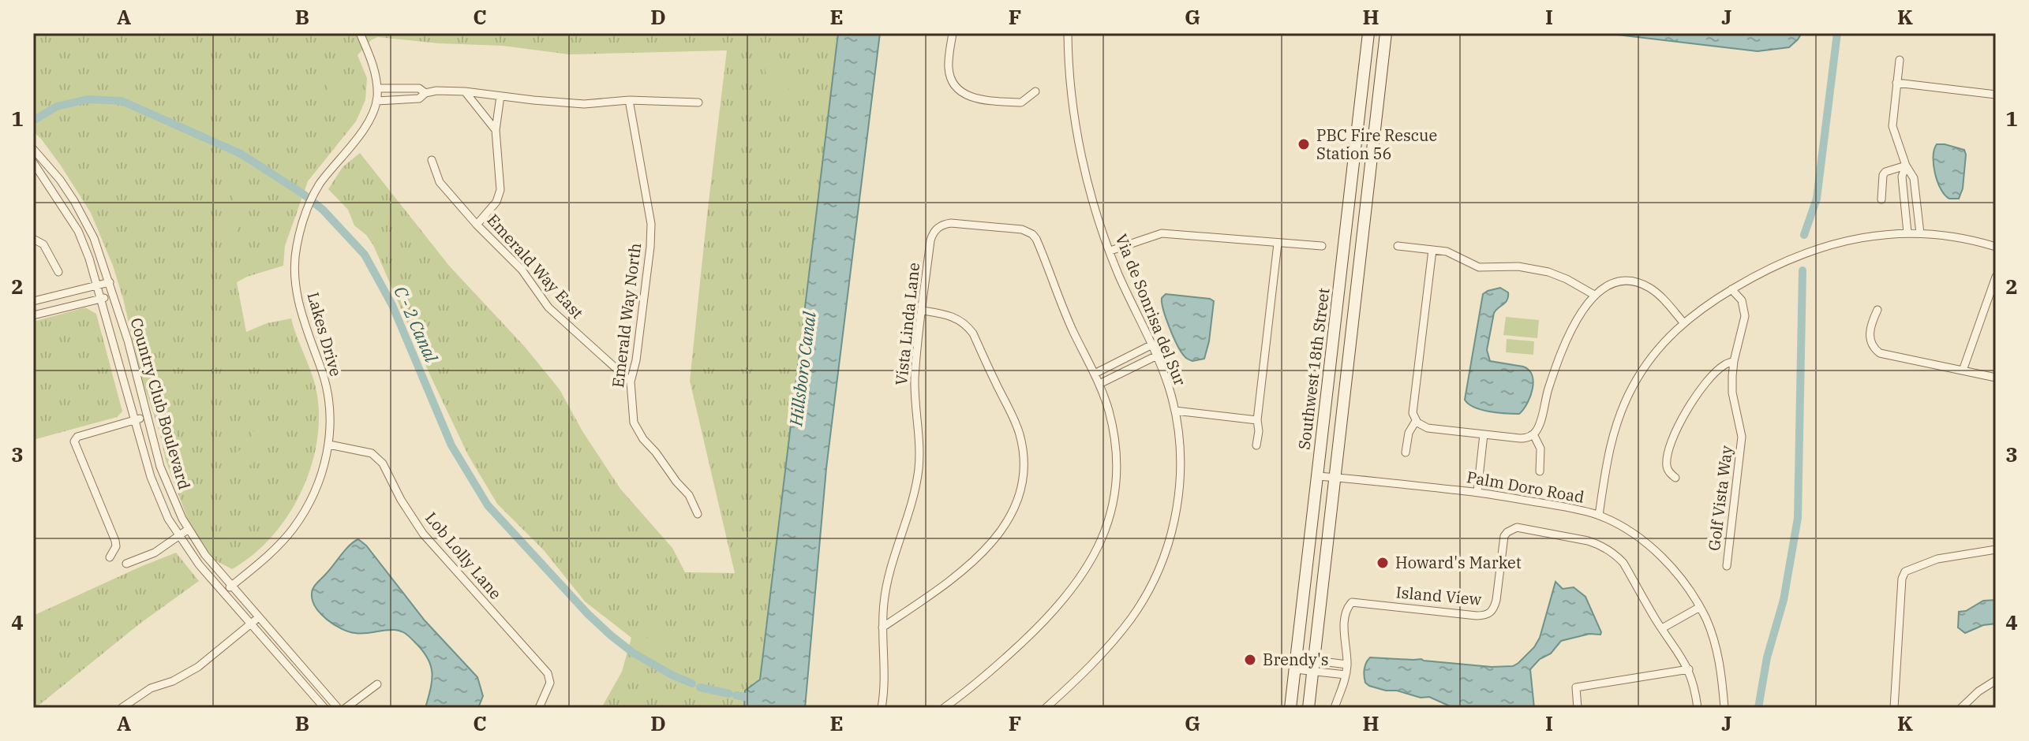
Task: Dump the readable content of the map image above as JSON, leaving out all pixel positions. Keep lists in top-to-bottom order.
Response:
{
  "streets": {
    "main road": ["Southwest 18th Street"],
    "street": [
      "Emerald Way East",
      "Via de Sonrisa del Sur",
      "Emerald Way North",
      "Vista Linda Lane",
      "Lakes Drive",
      "Country Club Boulevard",
      "Palm Doro Road",
      "Golf Vista Way",
      "Lob Lolly Lane",
      "Island View"
    ]
  },
  "crossings": [
    ["Emerald Way East", "Emerald Way North"],
    ["Lakes Drive", "Country Club Boulevard"],
    ["Lakes Drive", "Lob Lolly Lane"],
    ["Southwest 18th Street", "Palm Doro Road"]
  ],
  "water": ["C - 2 Canal", "Hillsboro Canal"],
  "places": ["PBC Fire Rescue Station 56", "Howard's Market", "Brendy's"],
  "grid": {
    "columns": [
      "A",
      "B",
      "C",
      "D",
      "E",
      "F",
      "G",
      "H",
      "I",
      "J",
      "K"
    ],
    "rows": [
      "1",
      "2",
      "3",
      "4"
    ]
  }
}
